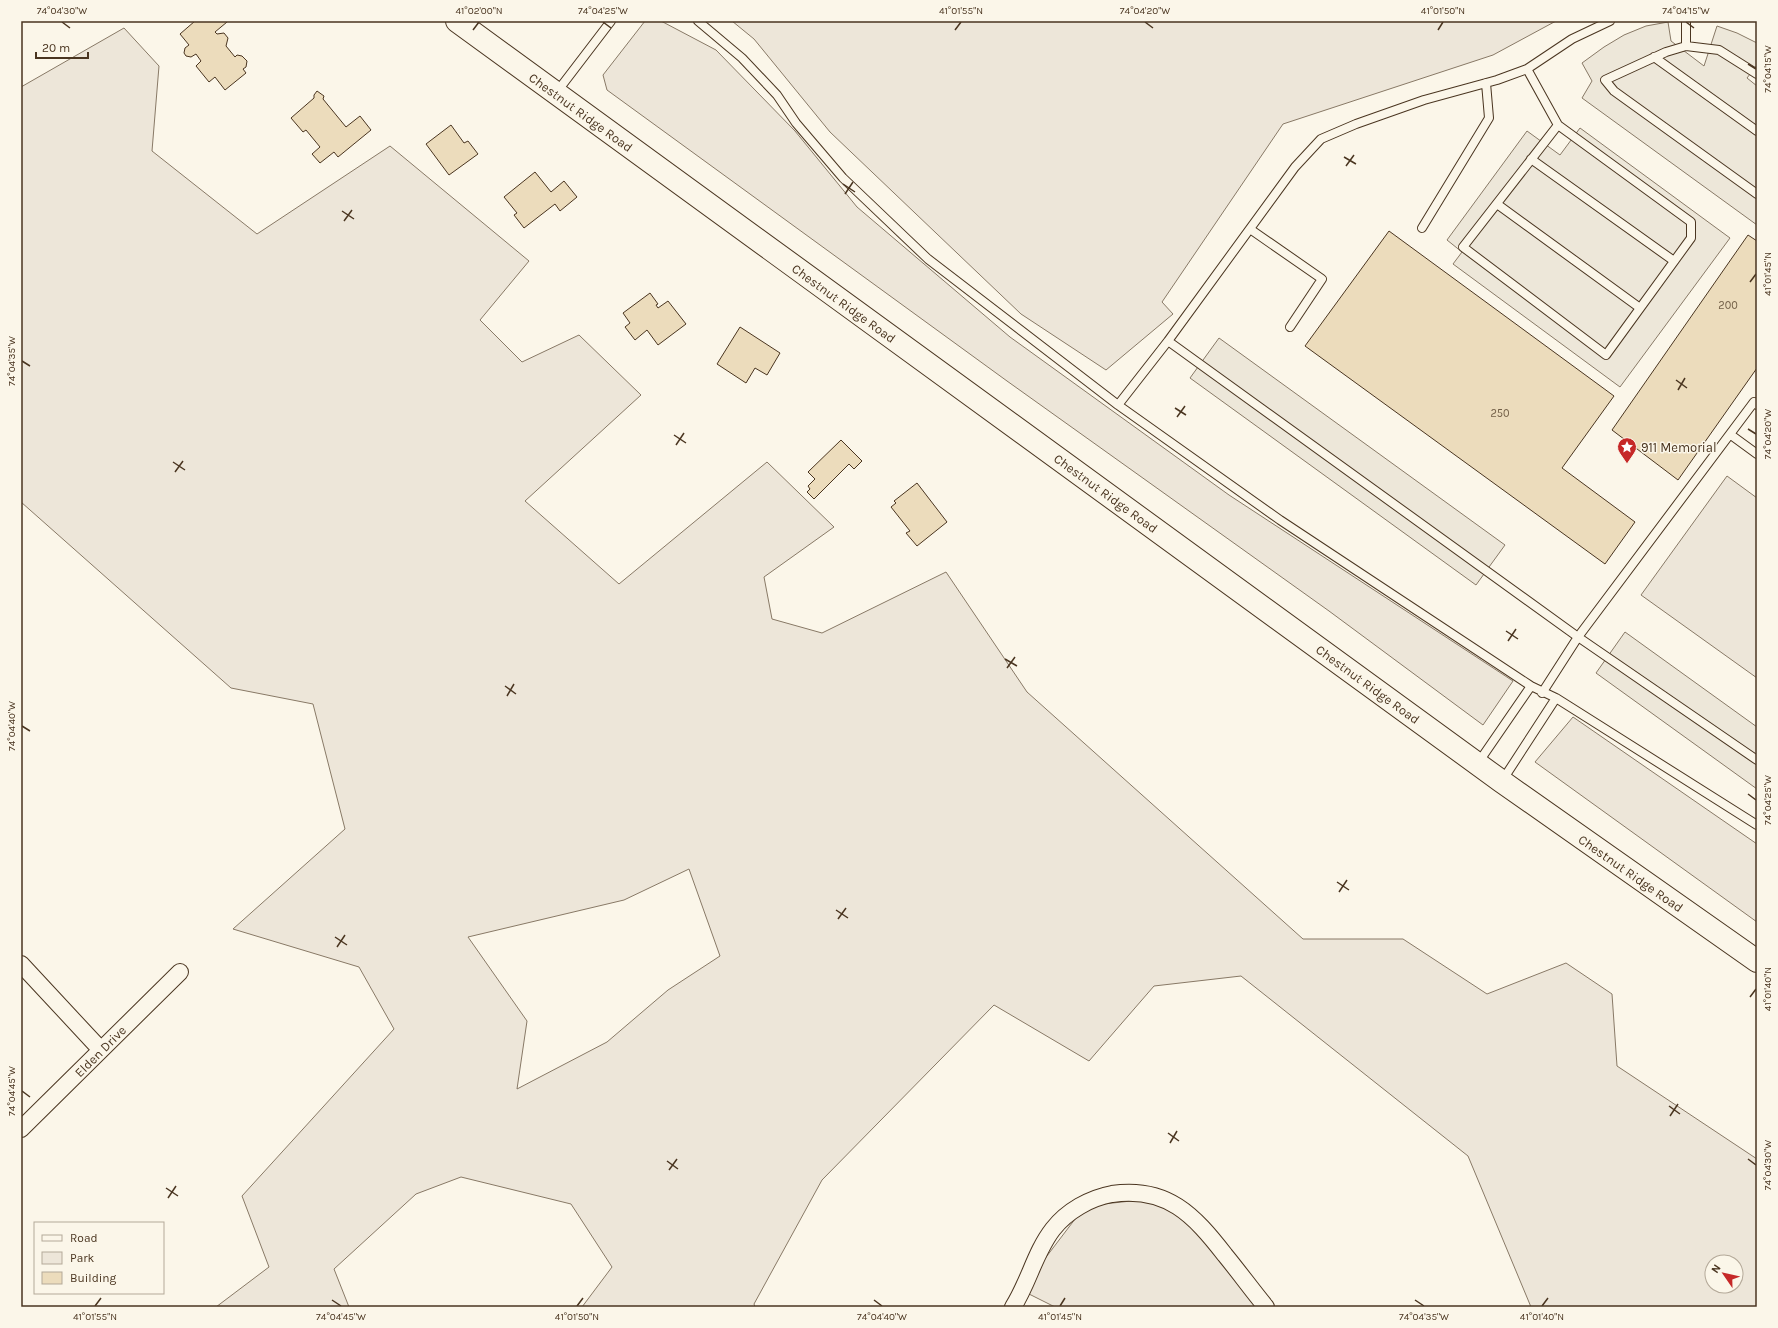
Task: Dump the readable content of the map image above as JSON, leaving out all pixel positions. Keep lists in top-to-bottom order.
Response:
{
  "streets": {
    "street": ["Chestnut Ridge Road", "Elden Drive"]
  },
  "places": {
    "place": ["911 Memorial"]
  },
  "house_numbers": ["200", "250"],
  "legend": ["Road", "Park", "Building"],
  "scale_bar": "20 m",
  "north": "top left",
  "coordinates": [
    "74°04'30\"W",
    "41°02'00\"N",
    "74°04'25\"W",
    "41°01'55\"N",
    "74°04'20\"W",
    "41°01'50\"N",
    "74°04'15\"W",
    "41°01'45\"N",
    "74°04'35\"W",
    "74°04'40\"W",
    "41°01'40\"N",
    "74°04'45\"W"
  ]
}
